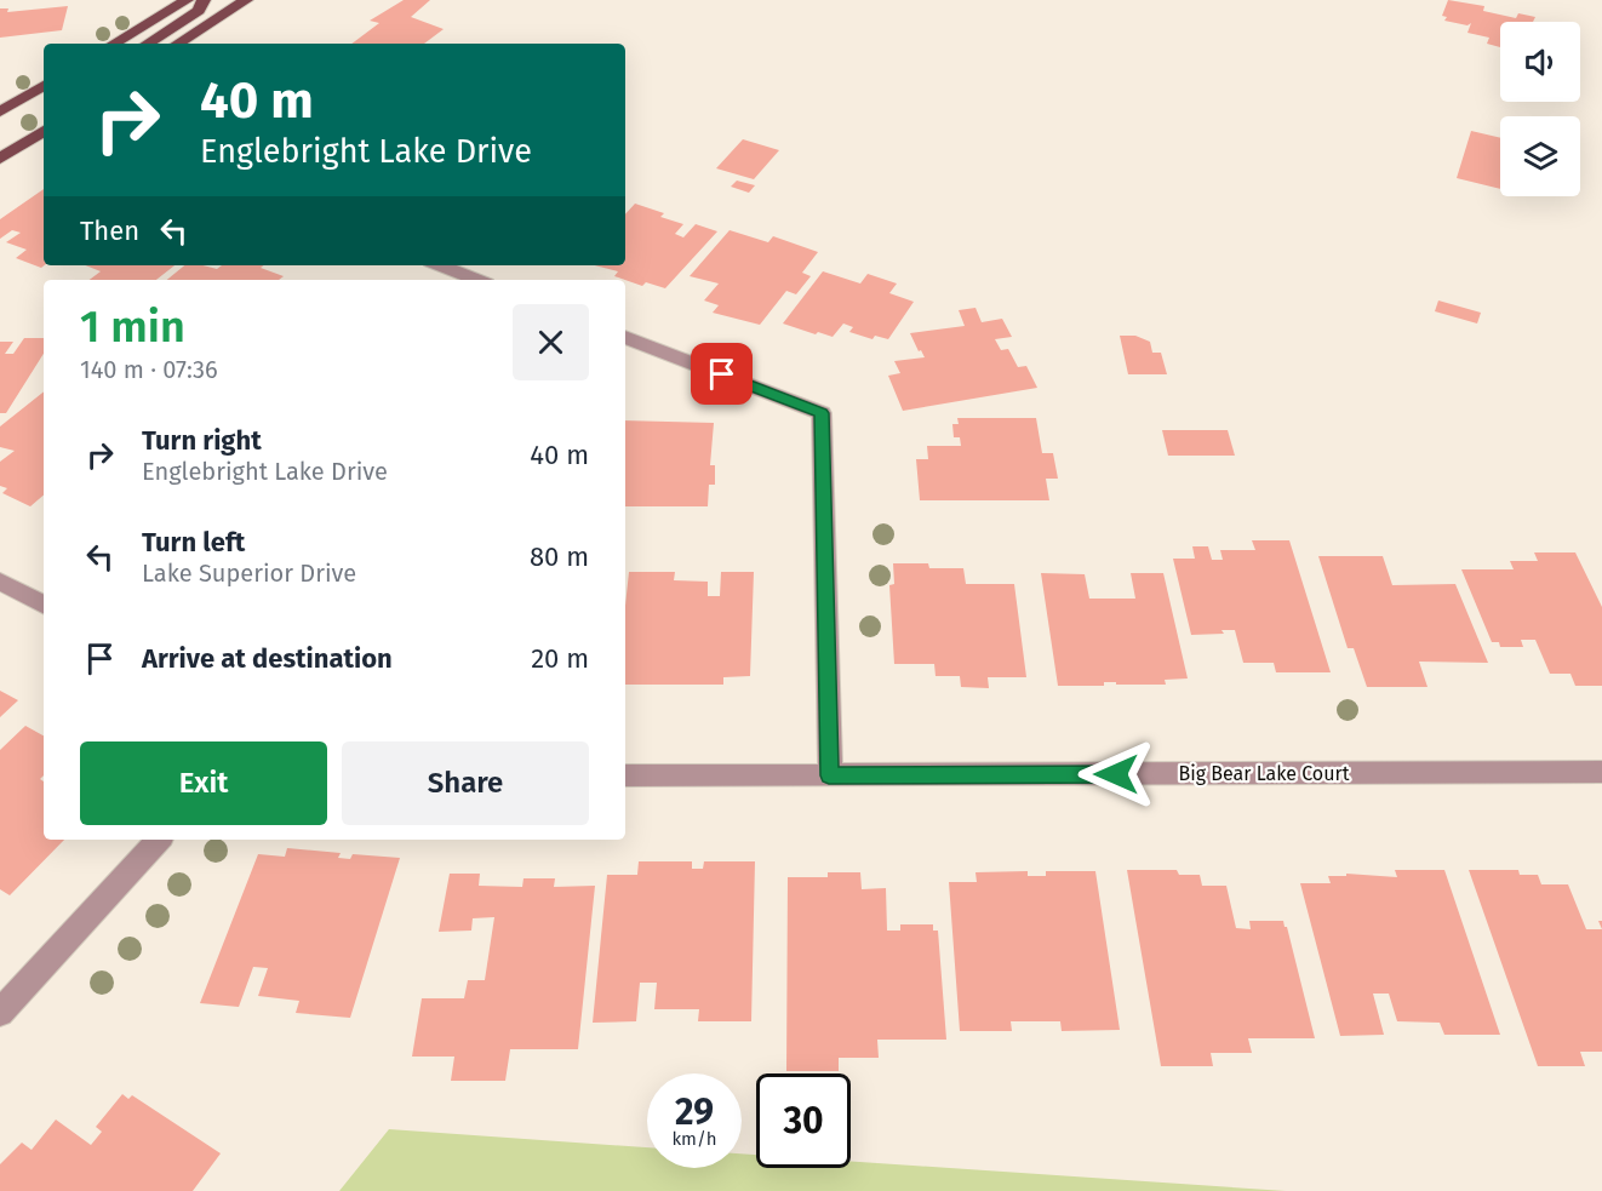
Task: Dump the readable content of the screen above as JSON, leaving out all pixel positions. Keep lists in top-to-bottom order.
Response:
{
  "streets": {
    "street": ["Big Bear Lake Court"]
  },
  "page": {
    "turn": ["40 m", "Englebright Lake Drive"],
    "then": "Then",
    "heading": ["1 min", "140 m · 07:36"],
    "list": [
      {
        "name": "Turn right",
        "note": "Englebright Lake Drive",
        "value": "40 m"
      },
      {
        "name": "Turn left",
        "note": "Lake Superior Drive",
        "value": "80 m"
      },
      {
        "name": "Arrive at destination",
        "value": "20 m"
      }
    ],
    "buttons": ["Exit", "Share"],
    "speed": "29 km/h",
    "limit": "30"
  }
}
